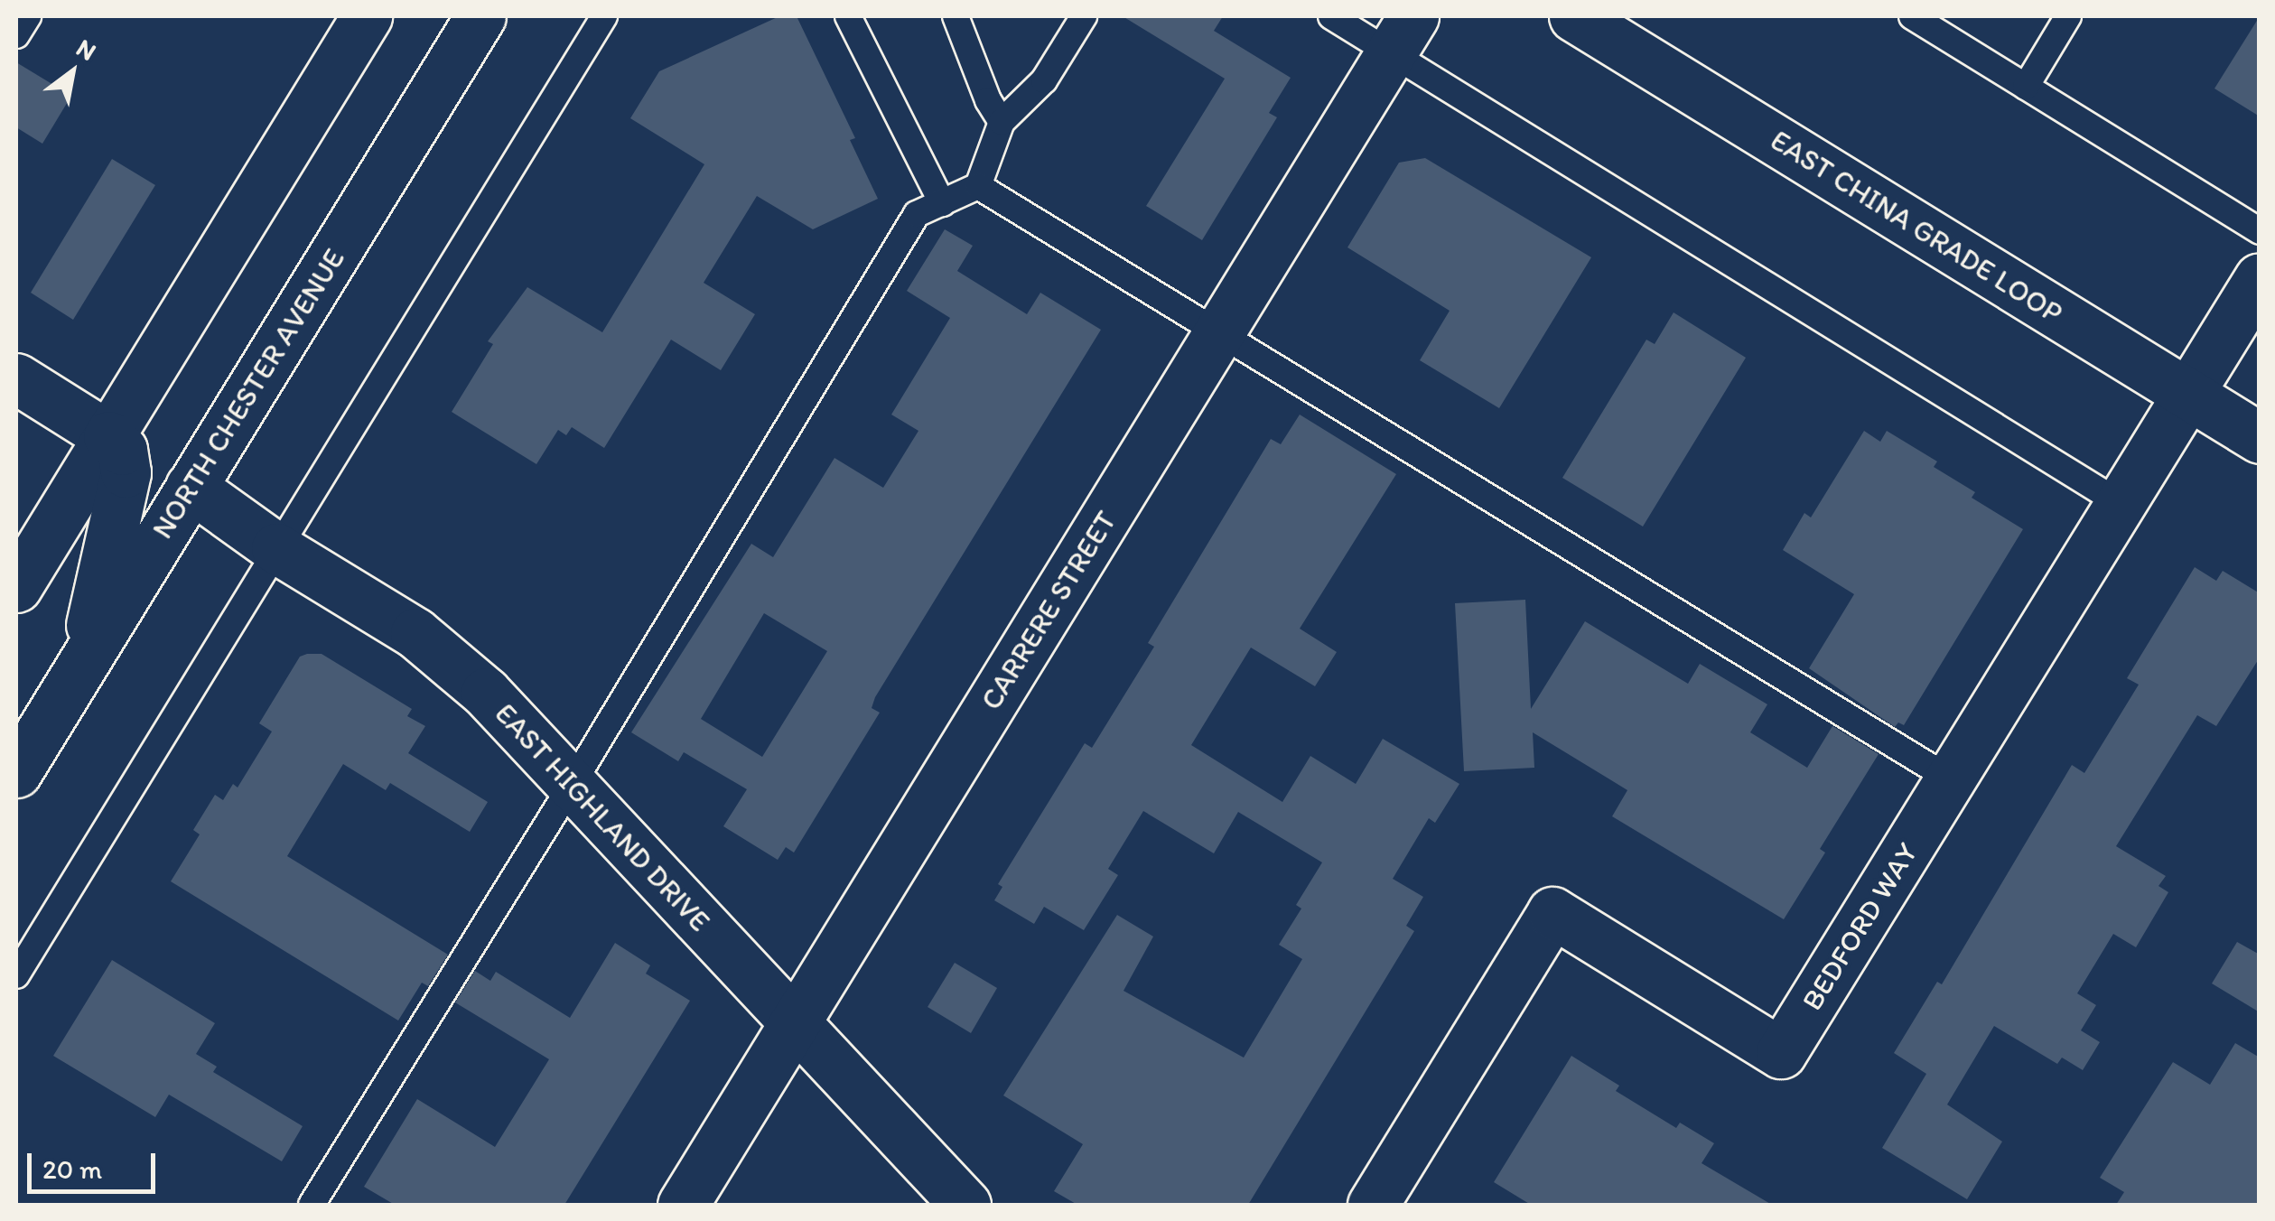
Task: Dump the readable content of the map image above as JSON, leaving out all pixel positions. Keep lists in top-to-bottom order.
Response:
{
  "streets": {
    "street": [
      "EAST CHINA GRADE LOOP",
      "NORTH CHESTER AVENUE",
      "CARRERE STREET",
      "EAST HIGHLAND DRIVE",
      "BEDFORD WAY"
    ]
  },
  "crossings": [
    ["EAST CHINA GRADE LOOP", "BEDFORD WAY"],
    ["NORTH CHESTER AVENUE", "EAST HIGHLAND DRIVE"],
    ["CARRERE STREET", "EAST HIGHLAND DRIVE"]
  ],
  "scale_bar": "20 m",
  "north": "top right"
}
